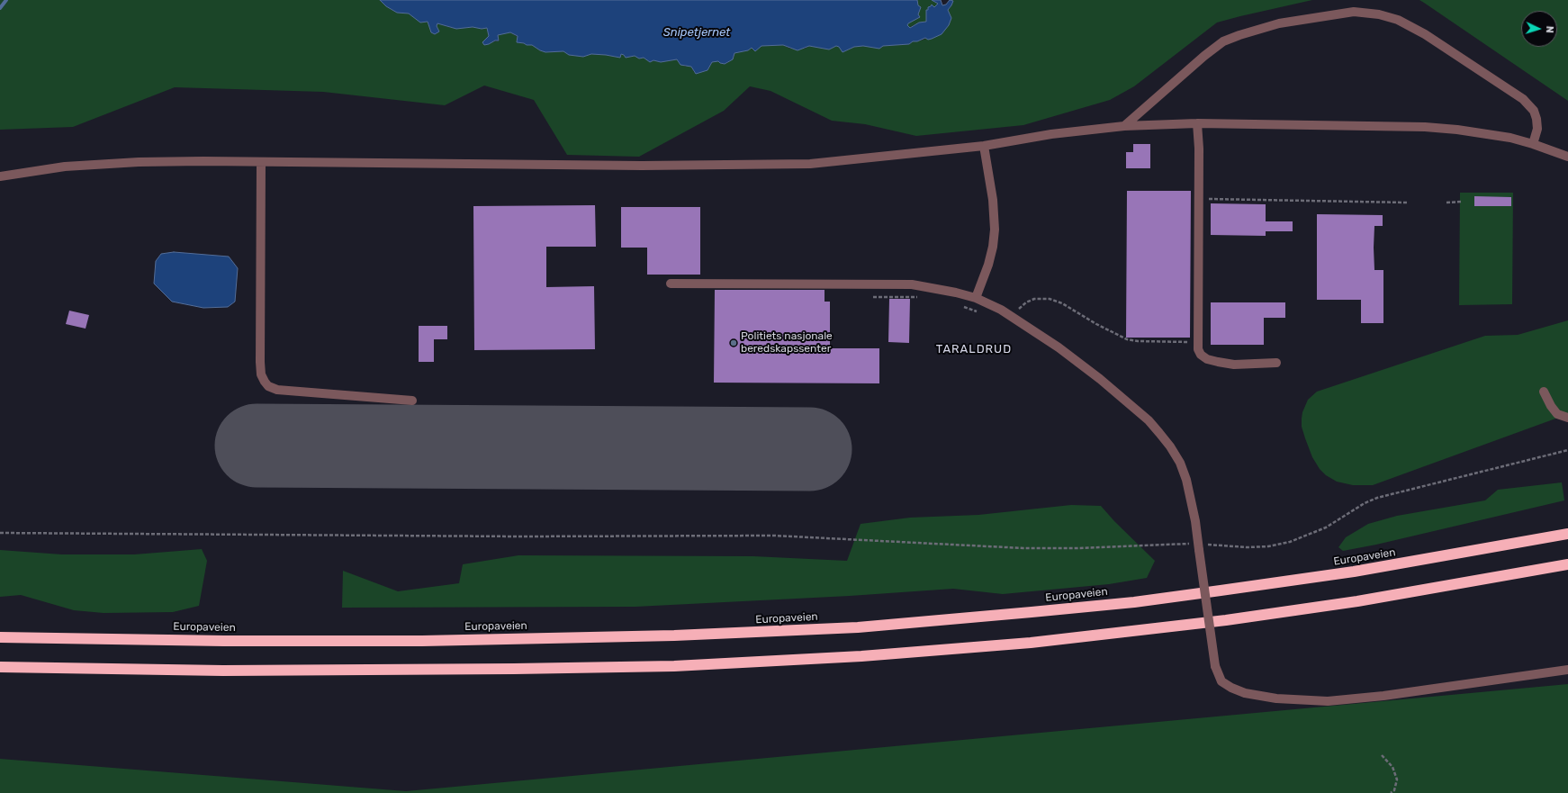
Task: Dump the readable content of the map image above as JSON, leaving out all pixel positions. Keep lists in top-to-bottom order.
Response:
{
  "streets": {
    "highway": ["Europaveien"]
  },
  "districts": ["TARALDRUD"],
  "water": ["Snipetjernet"],
  "places": ["Politiets nasjonale beredskapssenter"],
  "north": "right"
}
